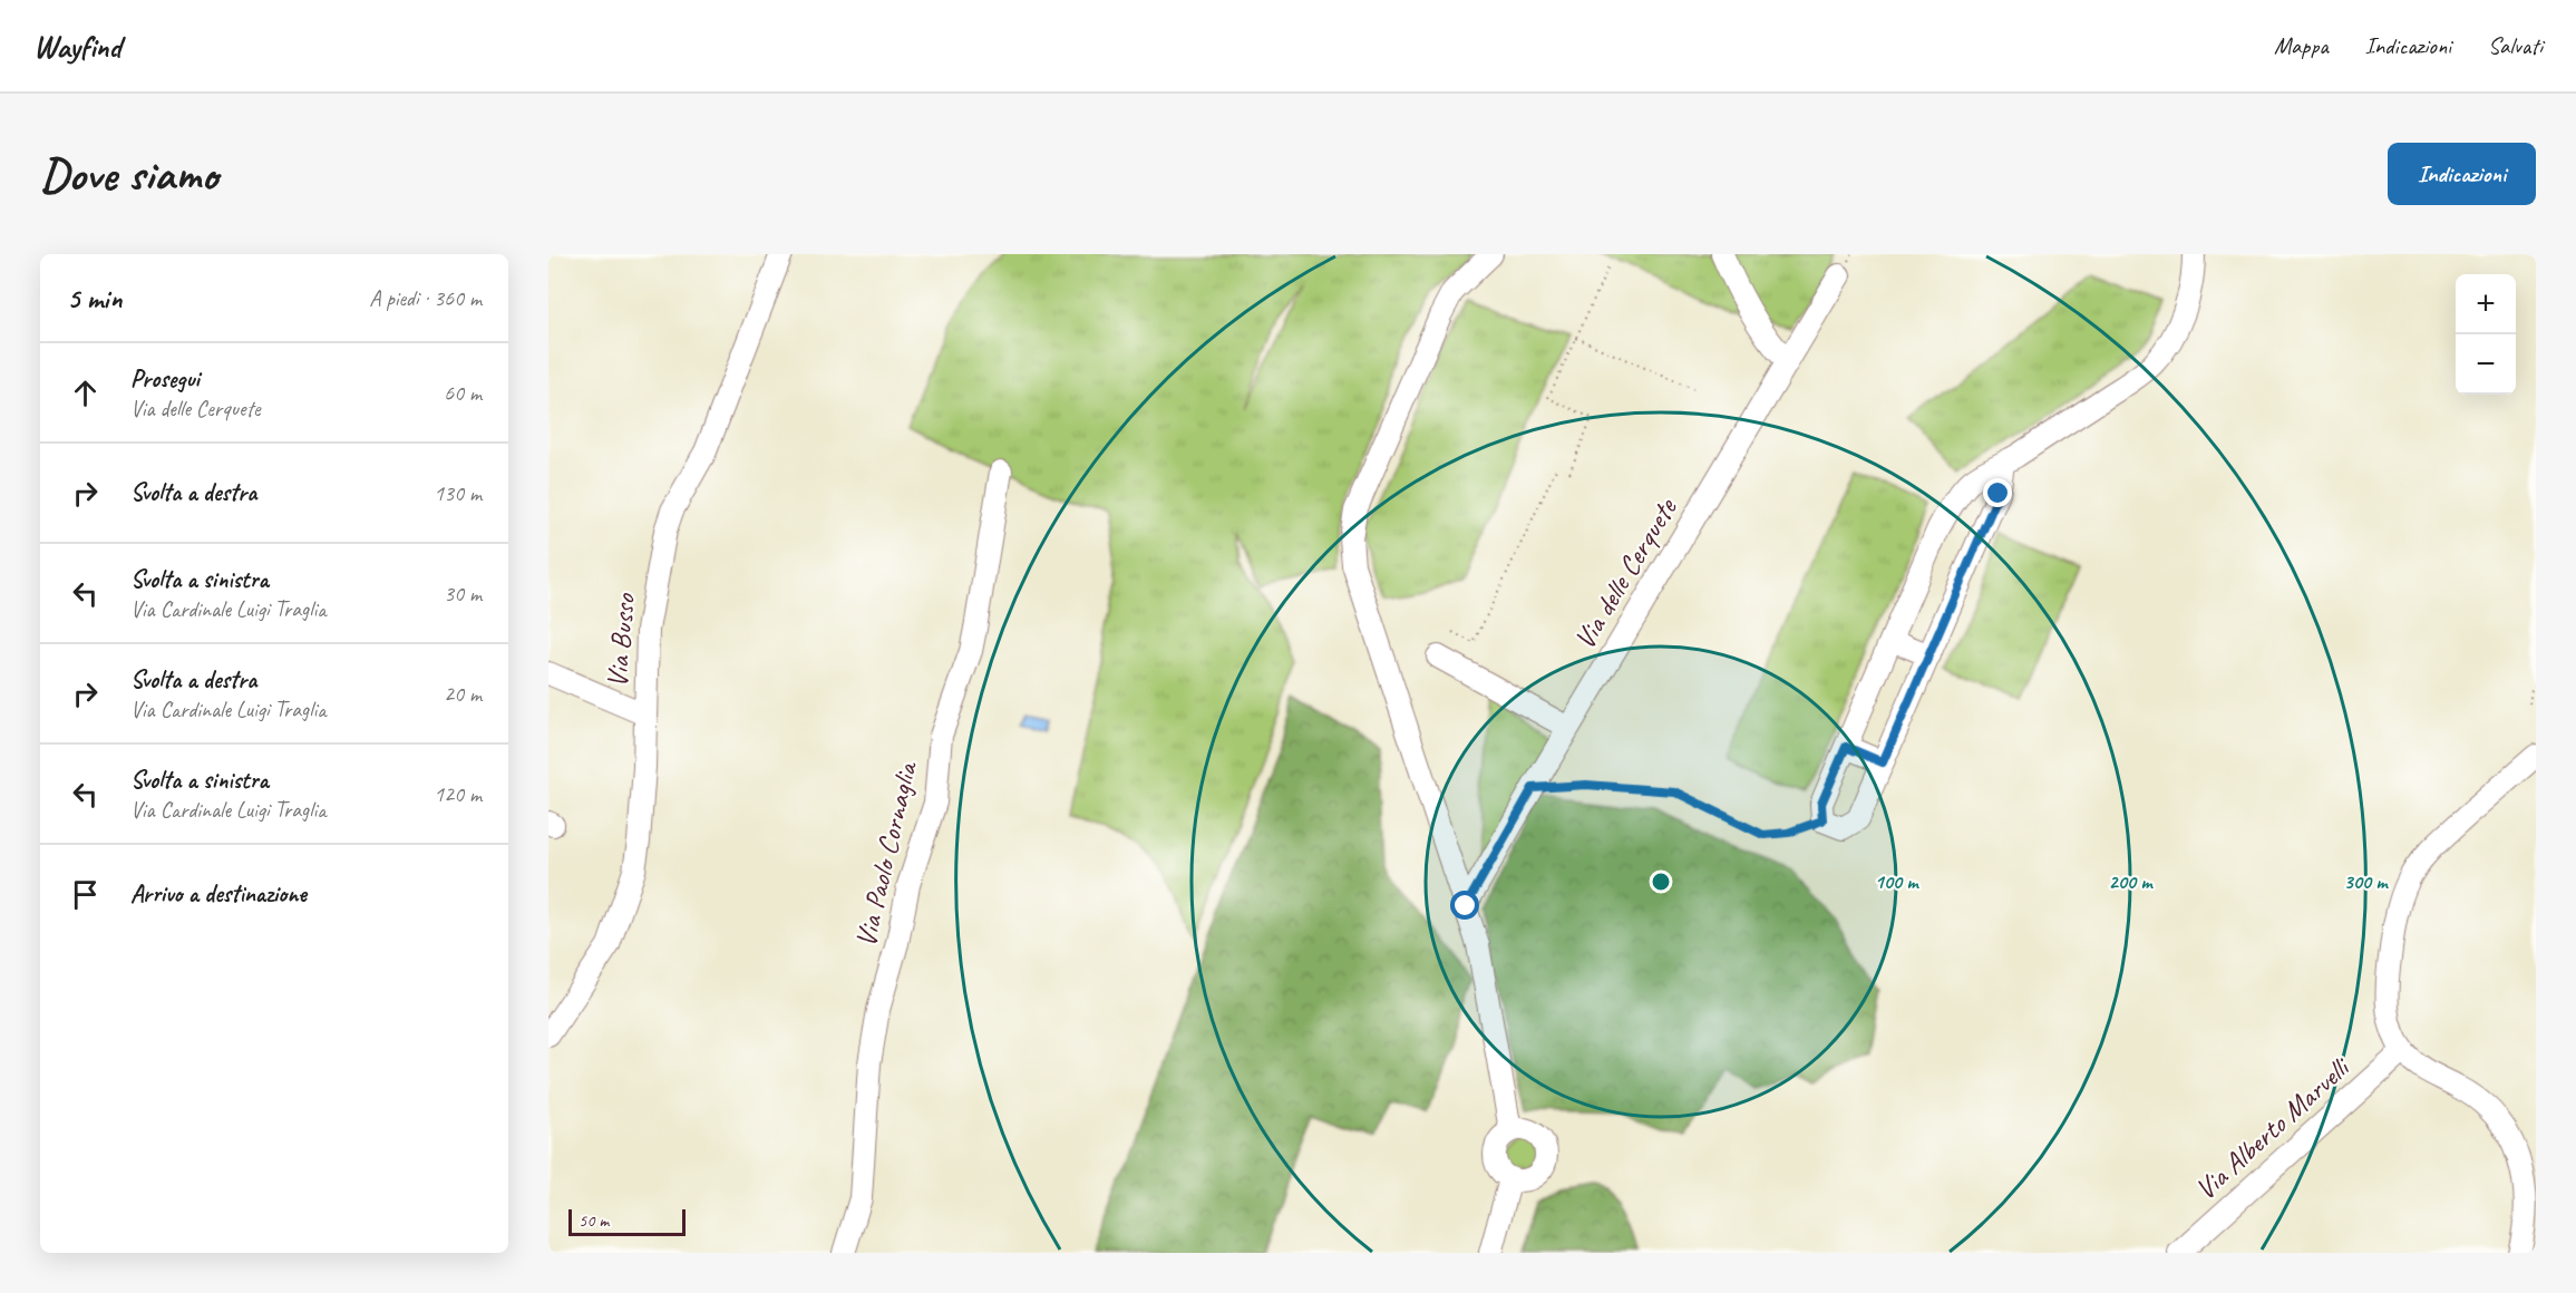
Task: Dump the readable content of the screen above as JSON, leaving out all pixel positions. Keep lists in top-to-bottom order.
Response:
{
  "streets": {
    "street": [
      "Via delle Cerquete",
      "Via Busso",
      "Via Paolo Cornaglia",
      "Via Alberto Marvelli"
    ]
  },
  "scale_bar": "50 m",
  "page": {
    "header": "Wayfind",
    "nav": ["Mappa", "Indicazioni", "Salvati"],
    "buttons": "Indicazioni",
    "title": "Dove siamo",
    "heading": ["5 min", "A piedi · 360 m"],
    "map_buttons": ["+", "−"],
    "list": [
      ["Prosegui", "Via delle Cerquete", "60 m"],
      ["Svolta a destra", "130 m"],
      ["Svolta a sinistra", "Via Cardinale Luigi Traglia", "30 m"],
      ["Svolta a destra", "Via Cardinale Luigi Traglia", "20 m"],
      ["Svolta a sinistra", "Via Cardinale Luigi Traglia", "120 m"],
      "Arrivo a destinazione"
    ],
    "scale": "50 m"
  },
  "rings": ["100 m", "200 m", "300 m"]
}
